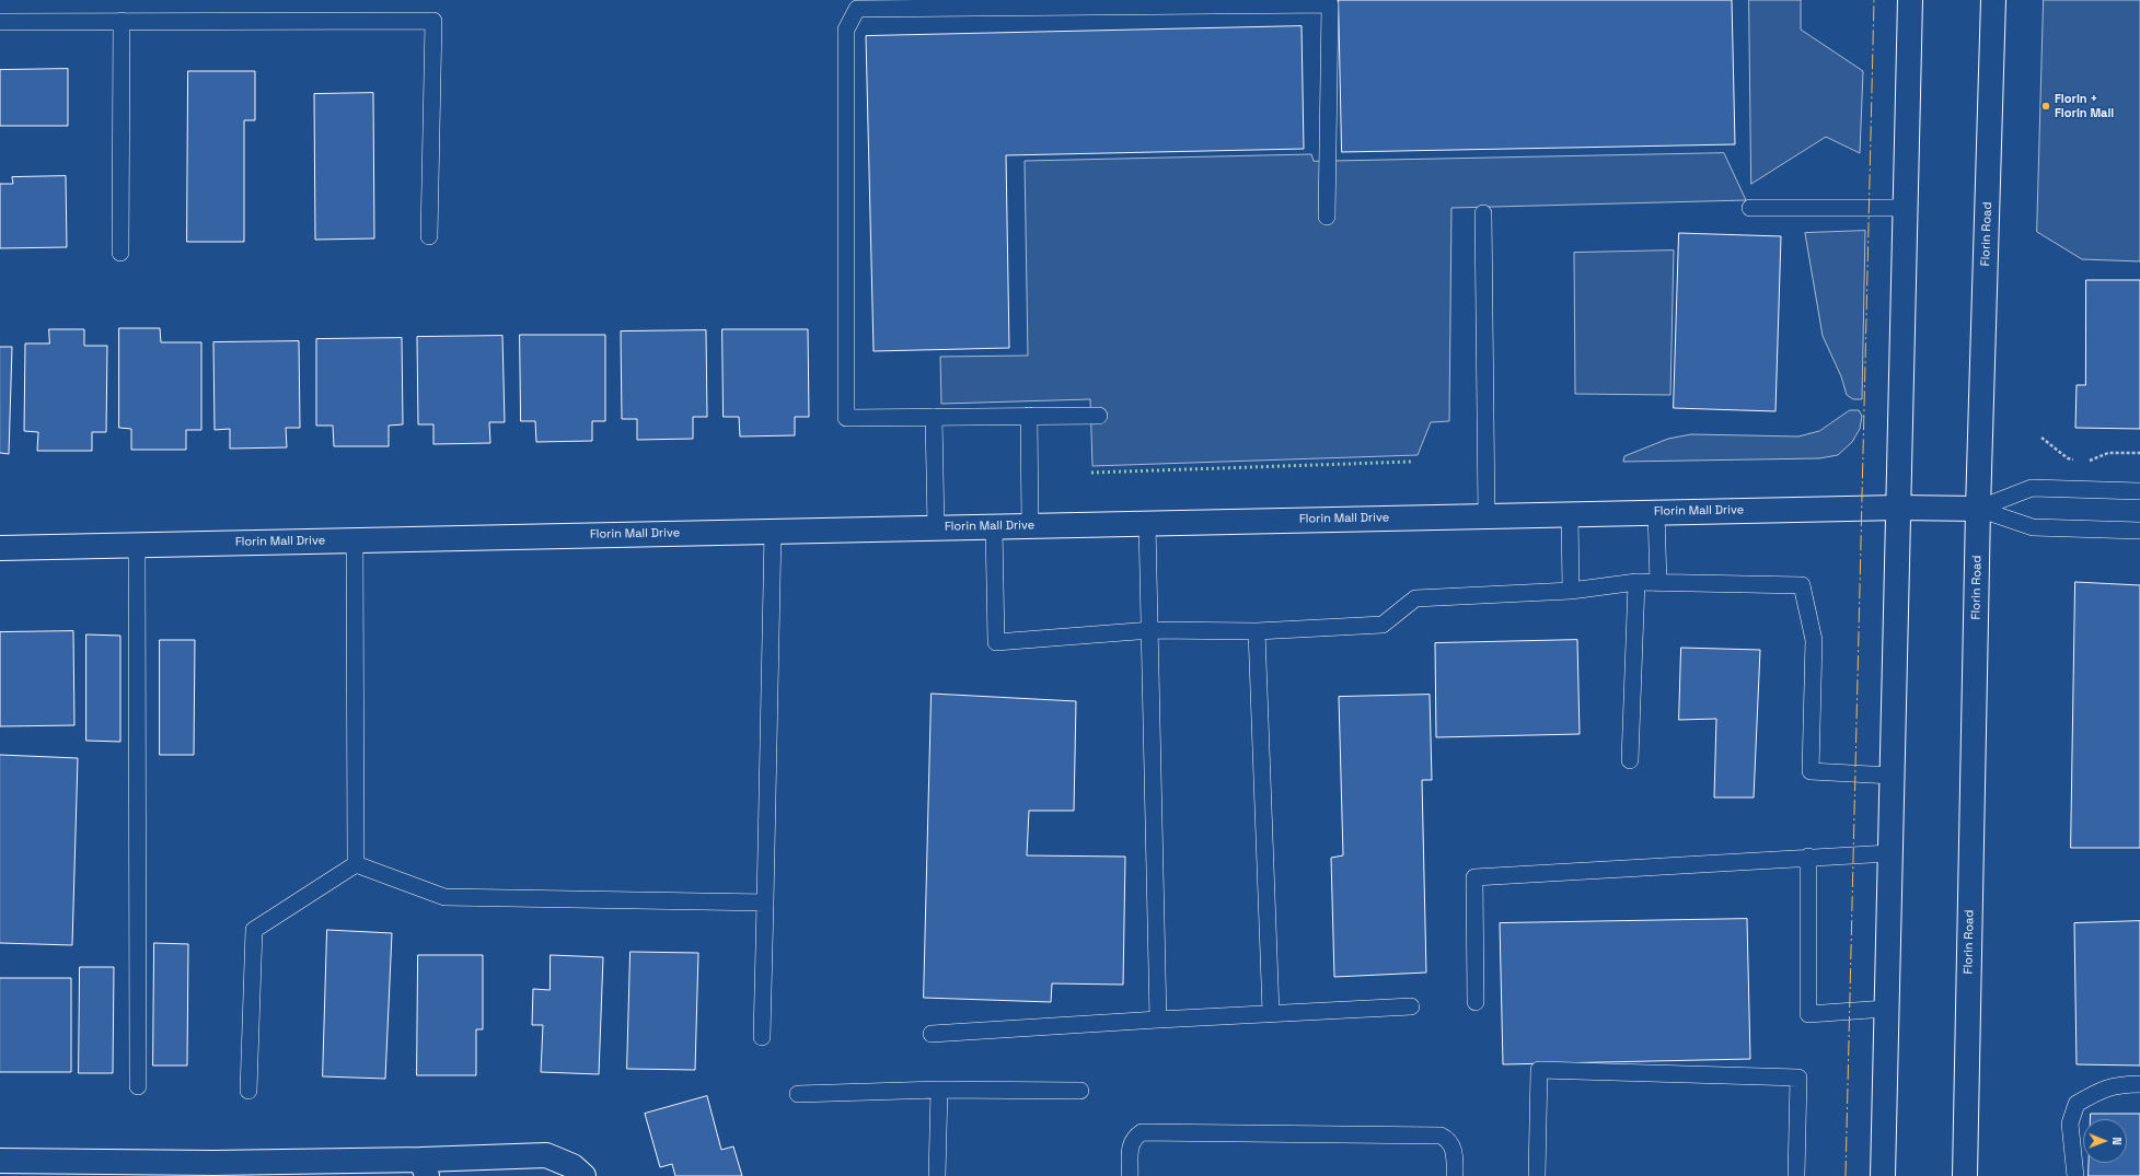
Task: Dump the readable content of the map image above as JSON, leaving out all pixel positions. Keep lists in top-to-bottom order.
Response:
{
  "streets": {
    "street": ["Florin Road", "Florin Mall Drive"]
  },
  "crossings": [
    ["Florin Road", "Florin Mall Drive"]
  ],
  "places": ["Florin + Florin Mall"],
  "north": "right"
}
